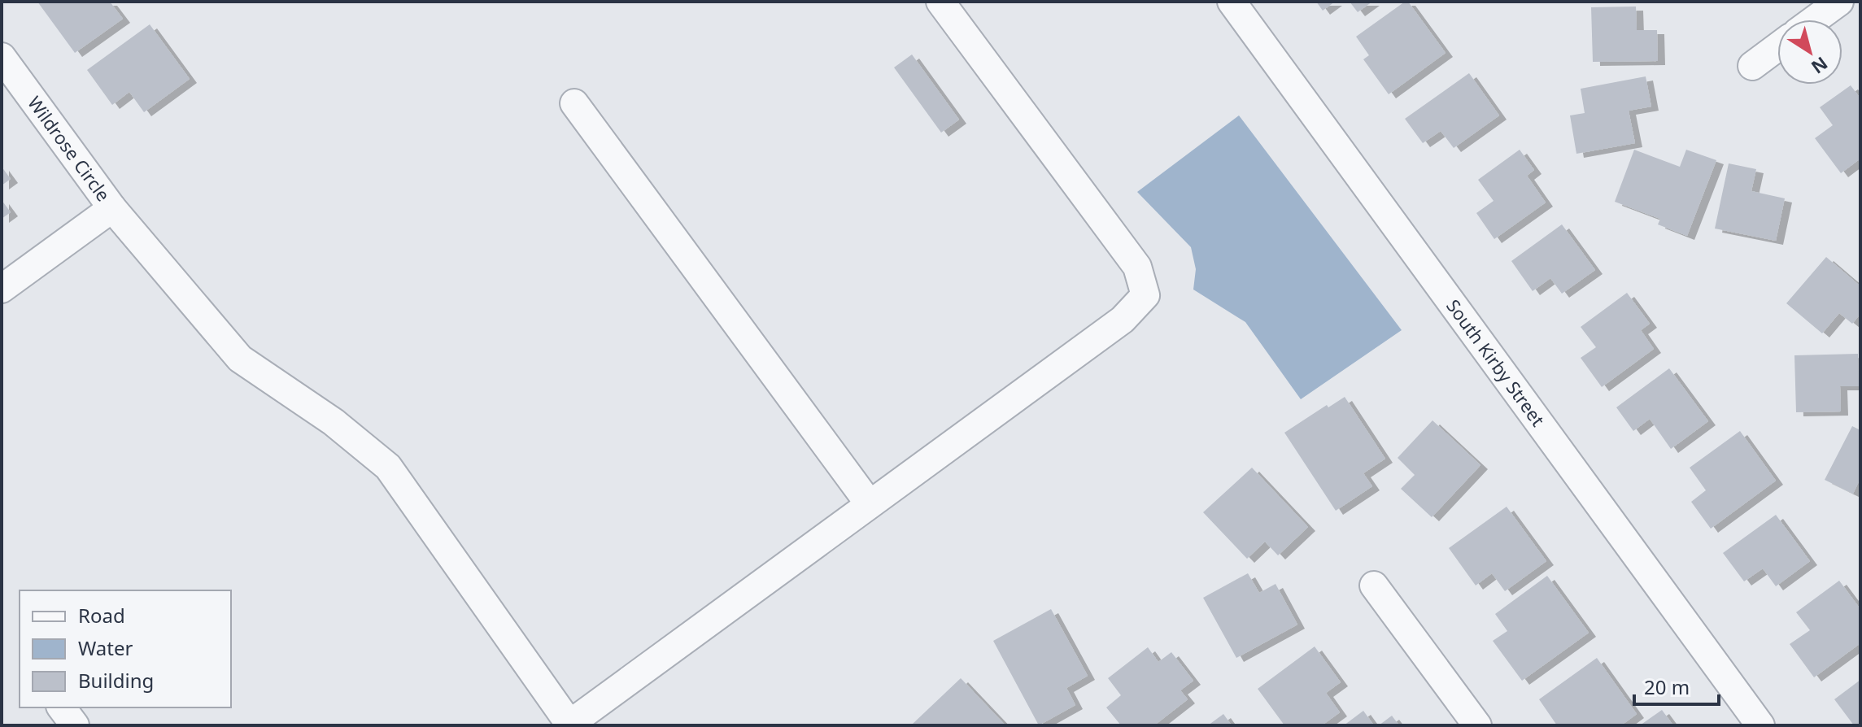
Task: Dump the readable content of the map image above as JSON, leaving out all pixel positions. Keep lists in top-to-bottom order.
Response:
{
  "streets": {
    "street": ["Wildrose Circle", "South Kirby Street"]
  },
  "legend": ["Road", "Water", "Building"],
  "scale_bar": "20 m",
  "north": "bottom right"
}
